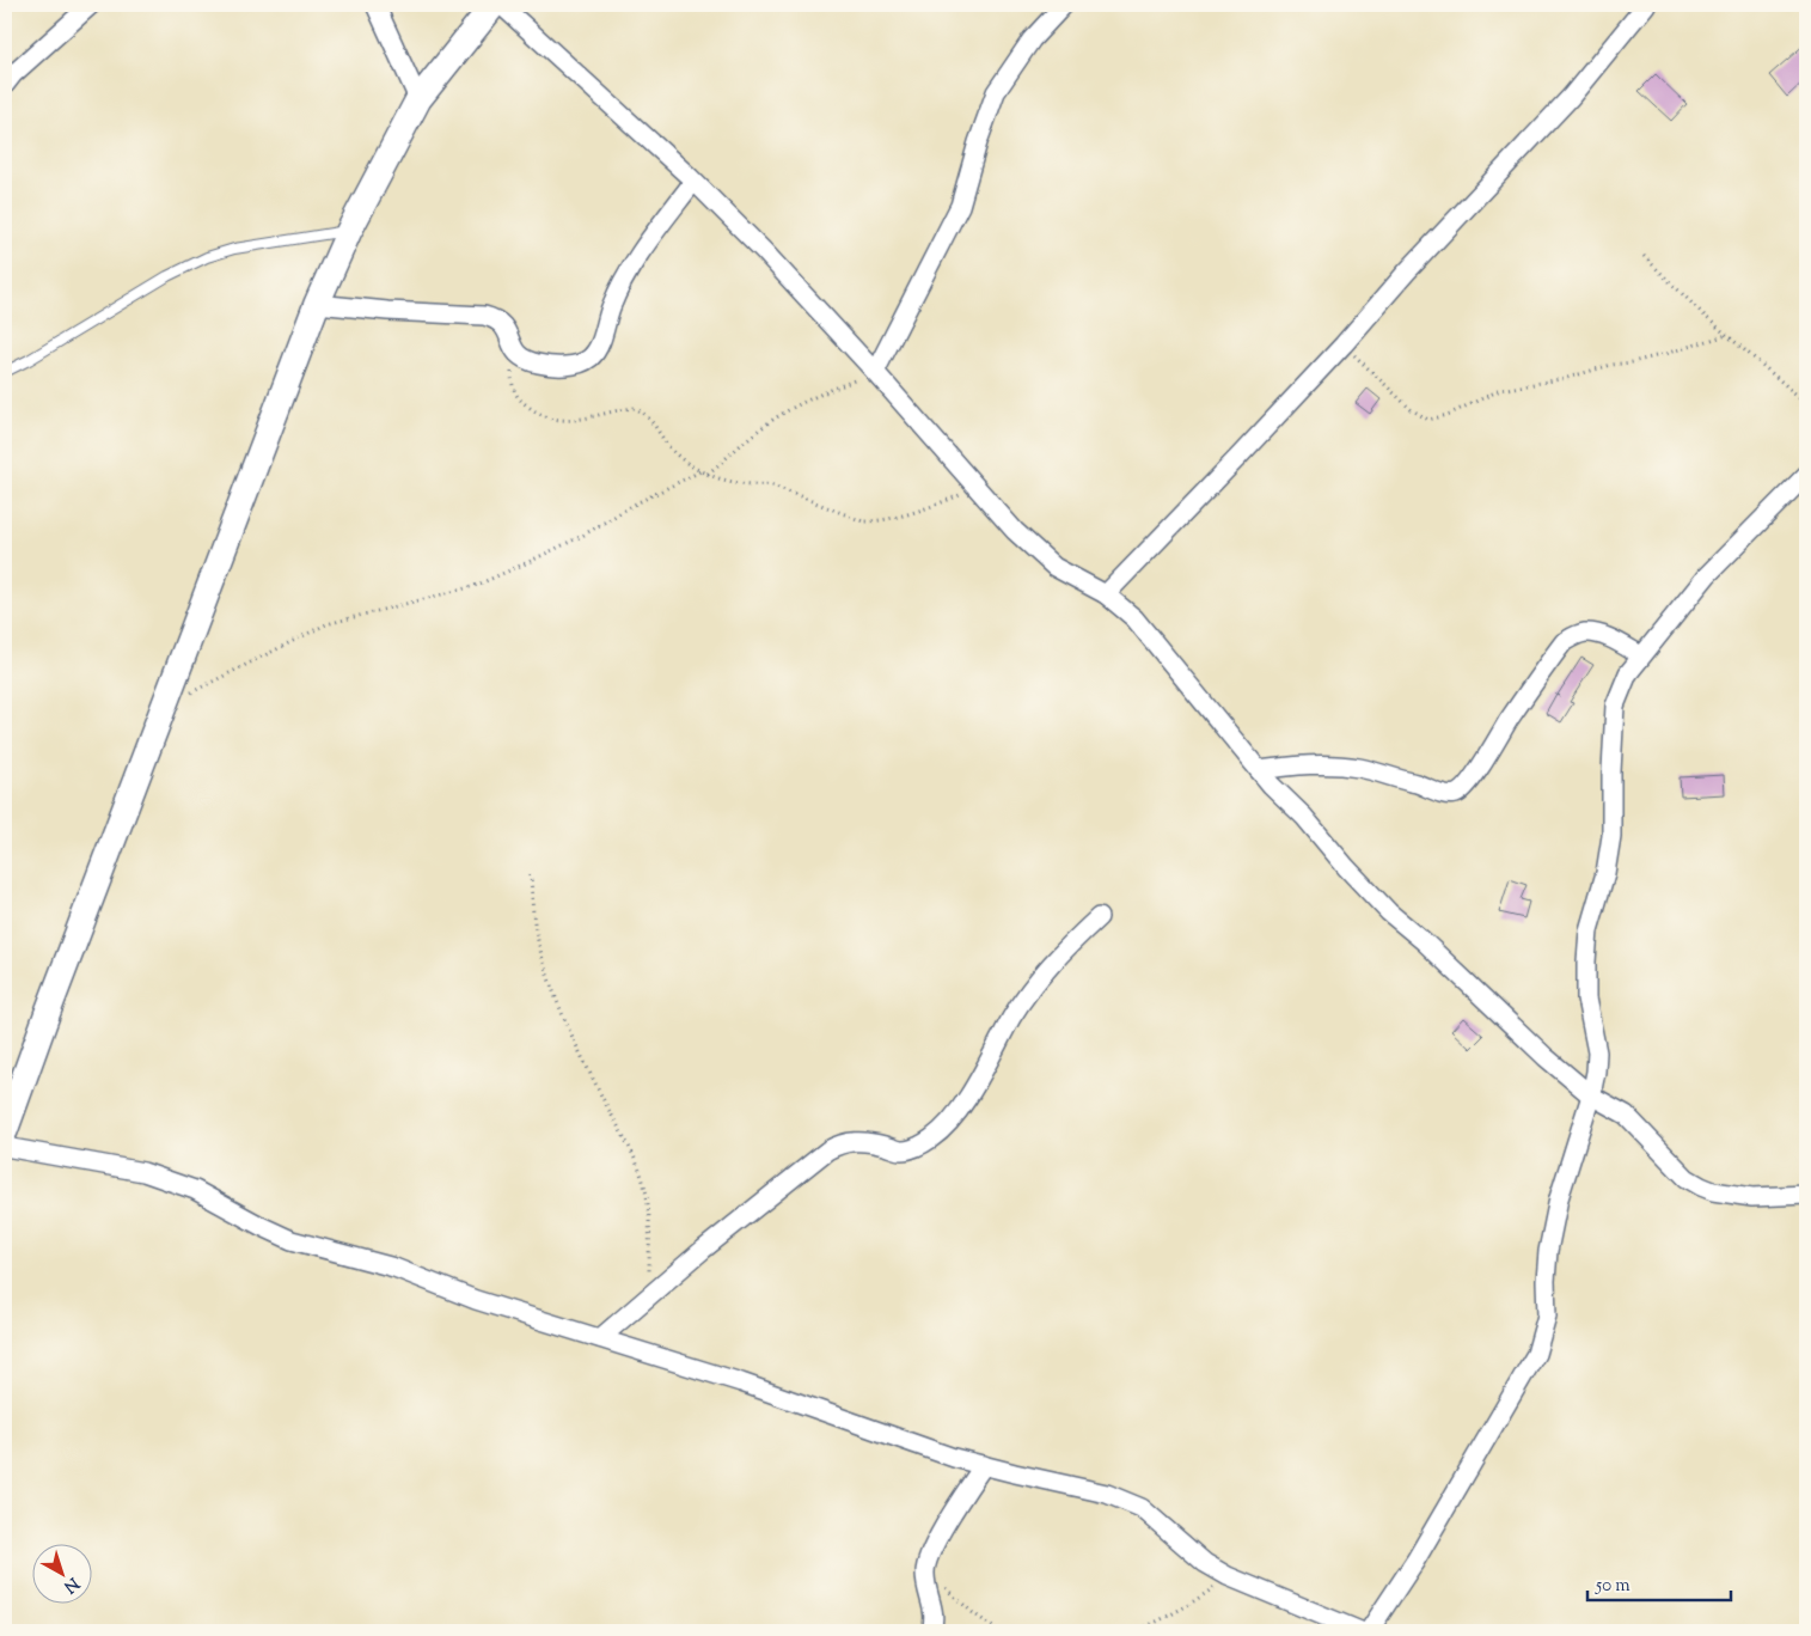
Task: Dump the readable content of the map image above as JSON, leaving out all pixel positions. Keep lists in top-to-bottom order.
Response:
{
  "scale_bar": "50 m",
  "north": "bottom right"
}
